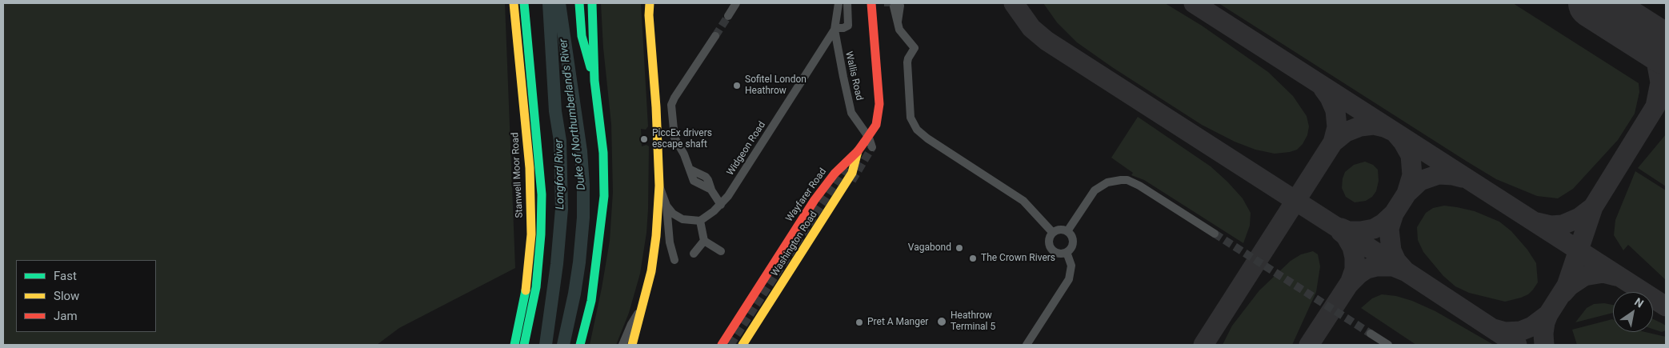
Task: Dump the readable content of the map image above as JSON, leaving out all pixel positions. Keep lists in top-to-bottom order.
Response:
{
  "streets": {
    "street": [
      "Wallis Road",
      "Widgeon Road",
      "Stanwell Moor Road",
      "Wayfarer Road",
      "Washington Road"
    ]
  },
  "crossings": [
    ["Wallis Road", "Widgeon Road"],
    ["Wayfarer Road", "Washington Road"]
  ],
  "water": ["Duke of Northumberland's River", "Longford River"],
  "places": [
    "Sofitel London Heathrow",
    "PiccEx drivers escape shaft",
    "Vagabond",
    "The Crown Rivers",
    "Heathrow Terminal 5",
    "Pret A Manger"
  ],
  "legend": ["Fast", "Slow", "Jam"],
  "north": "top right"
}
